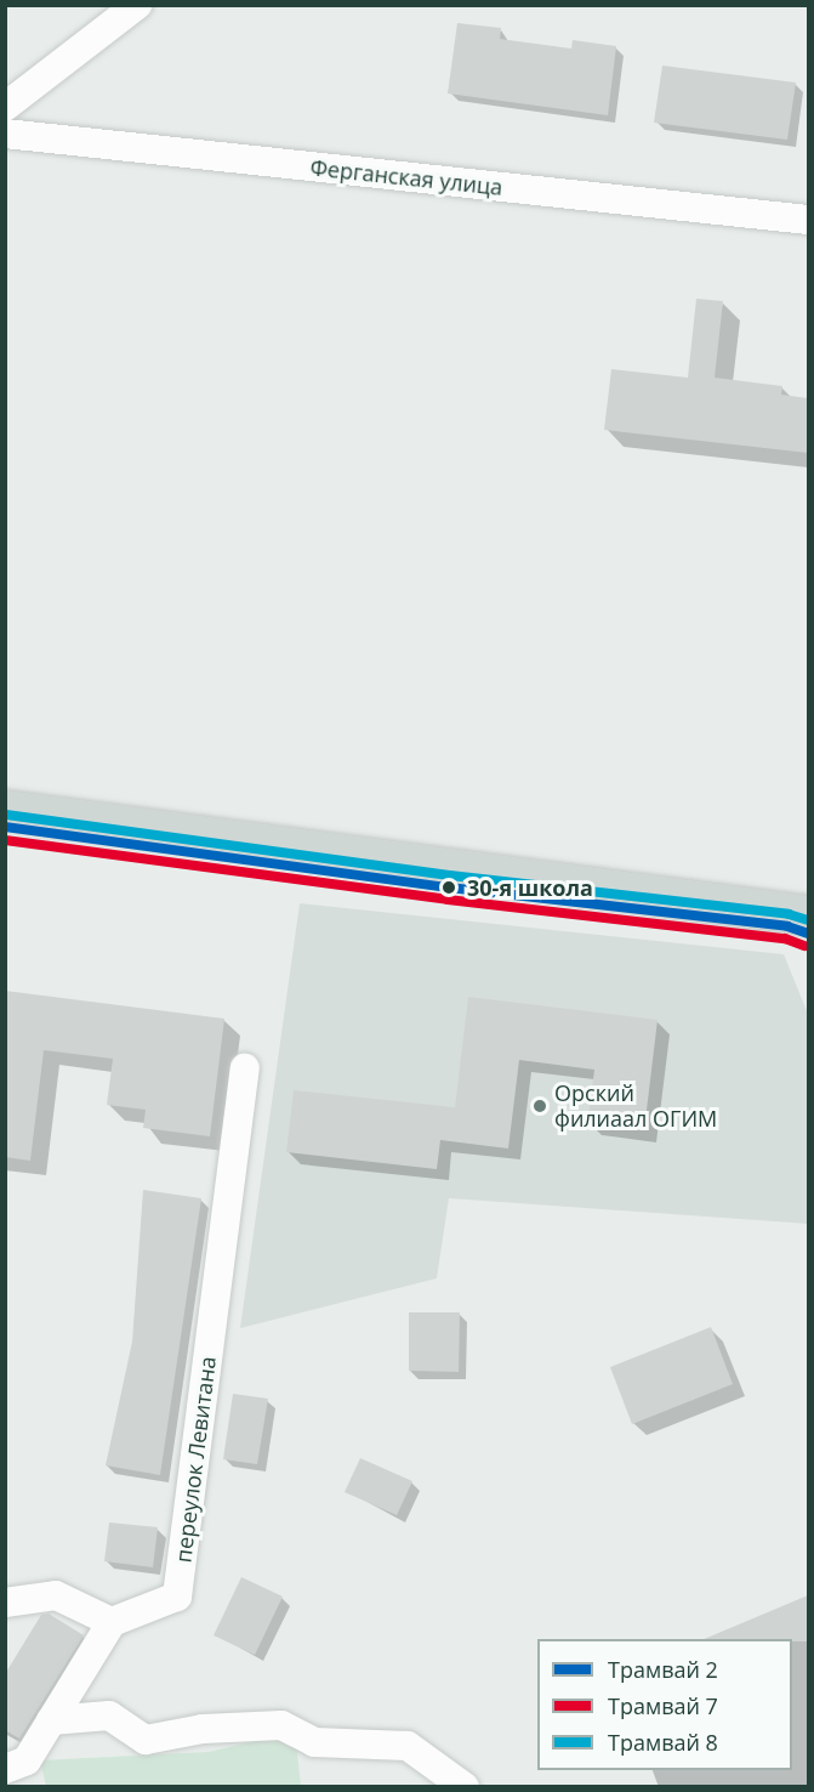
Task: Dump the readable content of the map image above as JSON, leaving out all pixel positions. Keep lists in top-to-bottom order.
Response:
{
  "streets": {
    "street": ["Ферганская улица", "переулок Левитана"]
  },
  "places": ["30-я школа", "Орский филиаал ОГИМ"],
  "lines": ["tram line 8", "tram line 2", "tram line 7"],
  "legend": ["Трамвай 2", "Трамвай 7", "Трамвай 8"]
}
